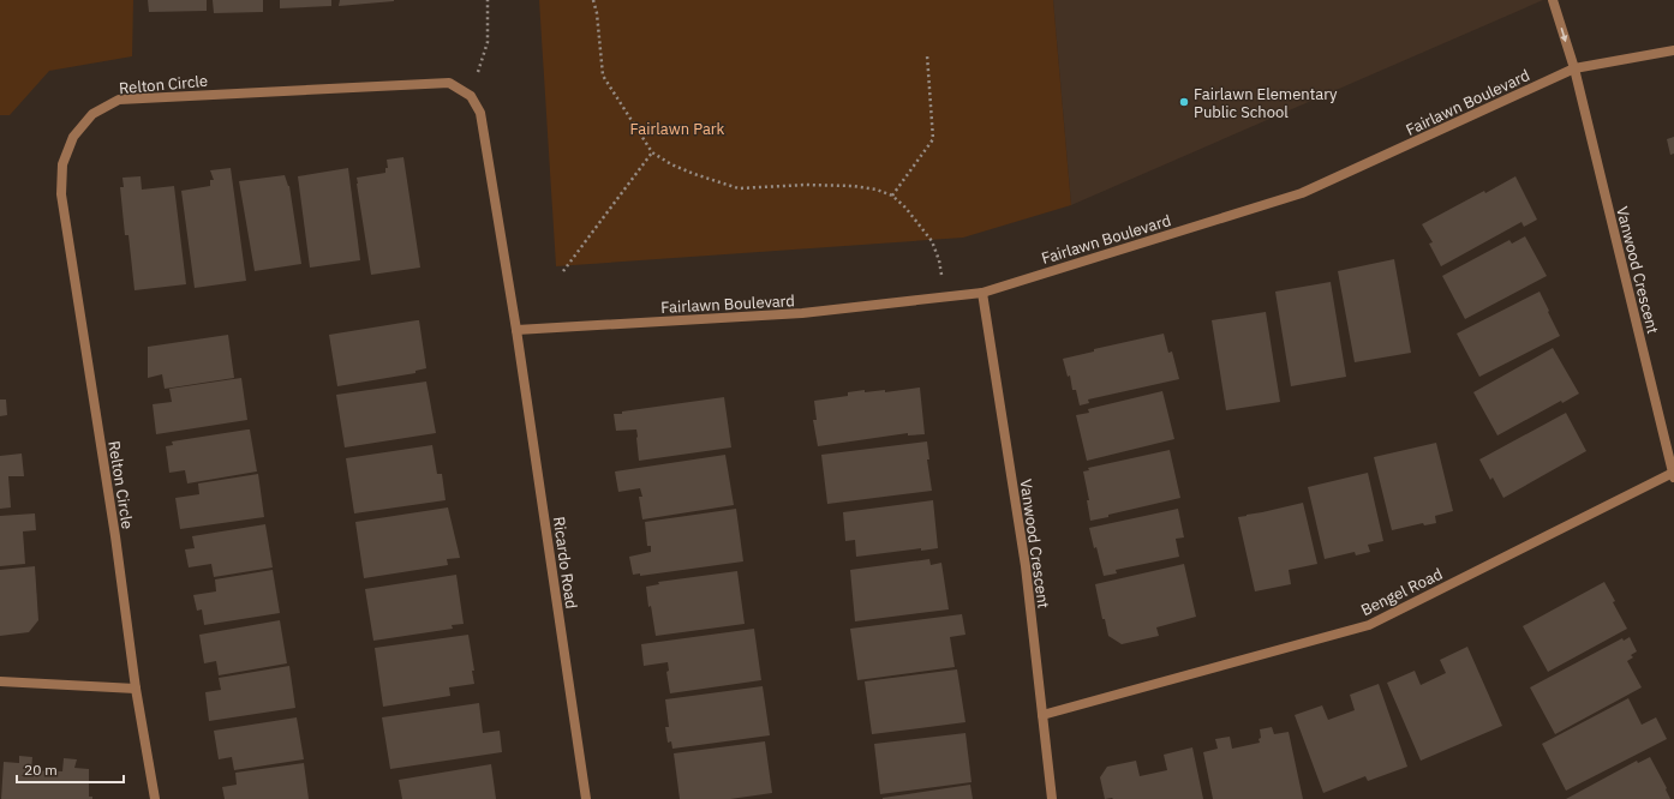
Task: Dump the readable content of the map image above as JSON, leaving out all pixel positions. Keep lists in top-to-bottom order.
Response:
{
  "streets": {
    "street": [
      "Relton Circle",
      "Fairlawn Boulevard",
      "Vanwood Crescent",
      "Ricardo Road",
      "Bengel Road"
    ]
  },
  "crossings": [
    ["Fairlawn Boulevard", "Vanwood Crescent"],
    ["Fairlawn Boulevard", "Ricardo Road"],
    ["Vanwood Crescent", "Bengel Road"]
  ],
  "parks": ["Fairlawn Park"],
  "places": ["Fairlawn Elementary Public School"],
  "scale_bar": "20 m"
}
